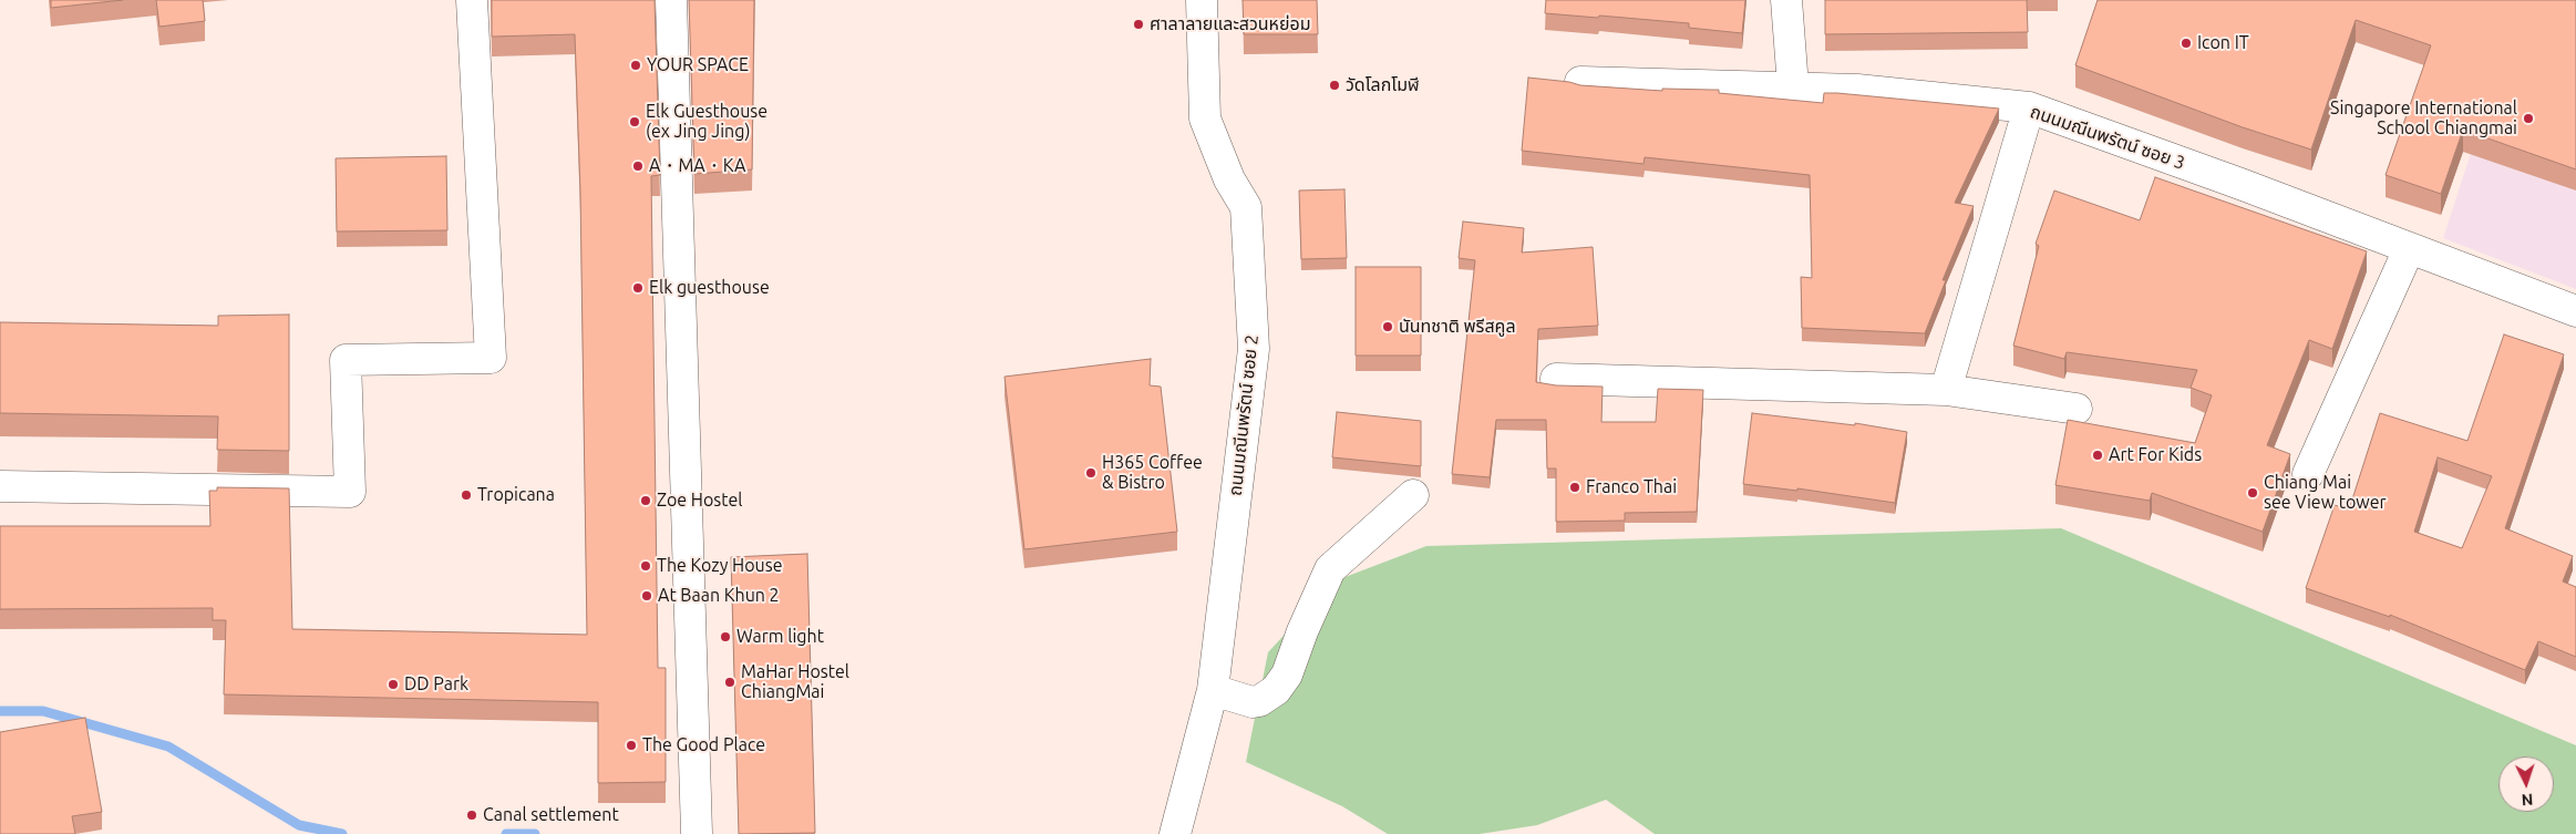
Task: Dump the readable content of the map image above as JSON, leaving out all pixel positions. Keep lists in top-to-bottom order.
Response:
{
  "streets": {
    "street": ["ถนนมณีนพรัตน์ ซอย 3", "ถนนมณีนพรัตน์ ซอย 2"]
  },
  "places": [
    "ศาลาลายและสวนหย่อม",
    "Icon IT",
    "YOUR SPACE",
    "วัดโลกโมฬี",
    "Singapore International School Chiangmai",
    "Elk Guesthouse (ex Jing Jing)",
    "A・MA・KA",
    "Elk guesthouse",
    "นันทชาติ พรีสคูล",
    "Art For Kids",
    "H365 Coffee & Bistro",
    "Franco Thai",
    "Chiang Mai see View tower",
    "Tropicana",
    "Zoe Hostel",
    "The Kozy House",
    "At Baan Khun 2",
    "Warm light",
    "MaHar Hostel ChiangMai",
    "DD Park",
    "The Good Place",
    "Canal settlement"
  ],
  "north": "bottom"
}
